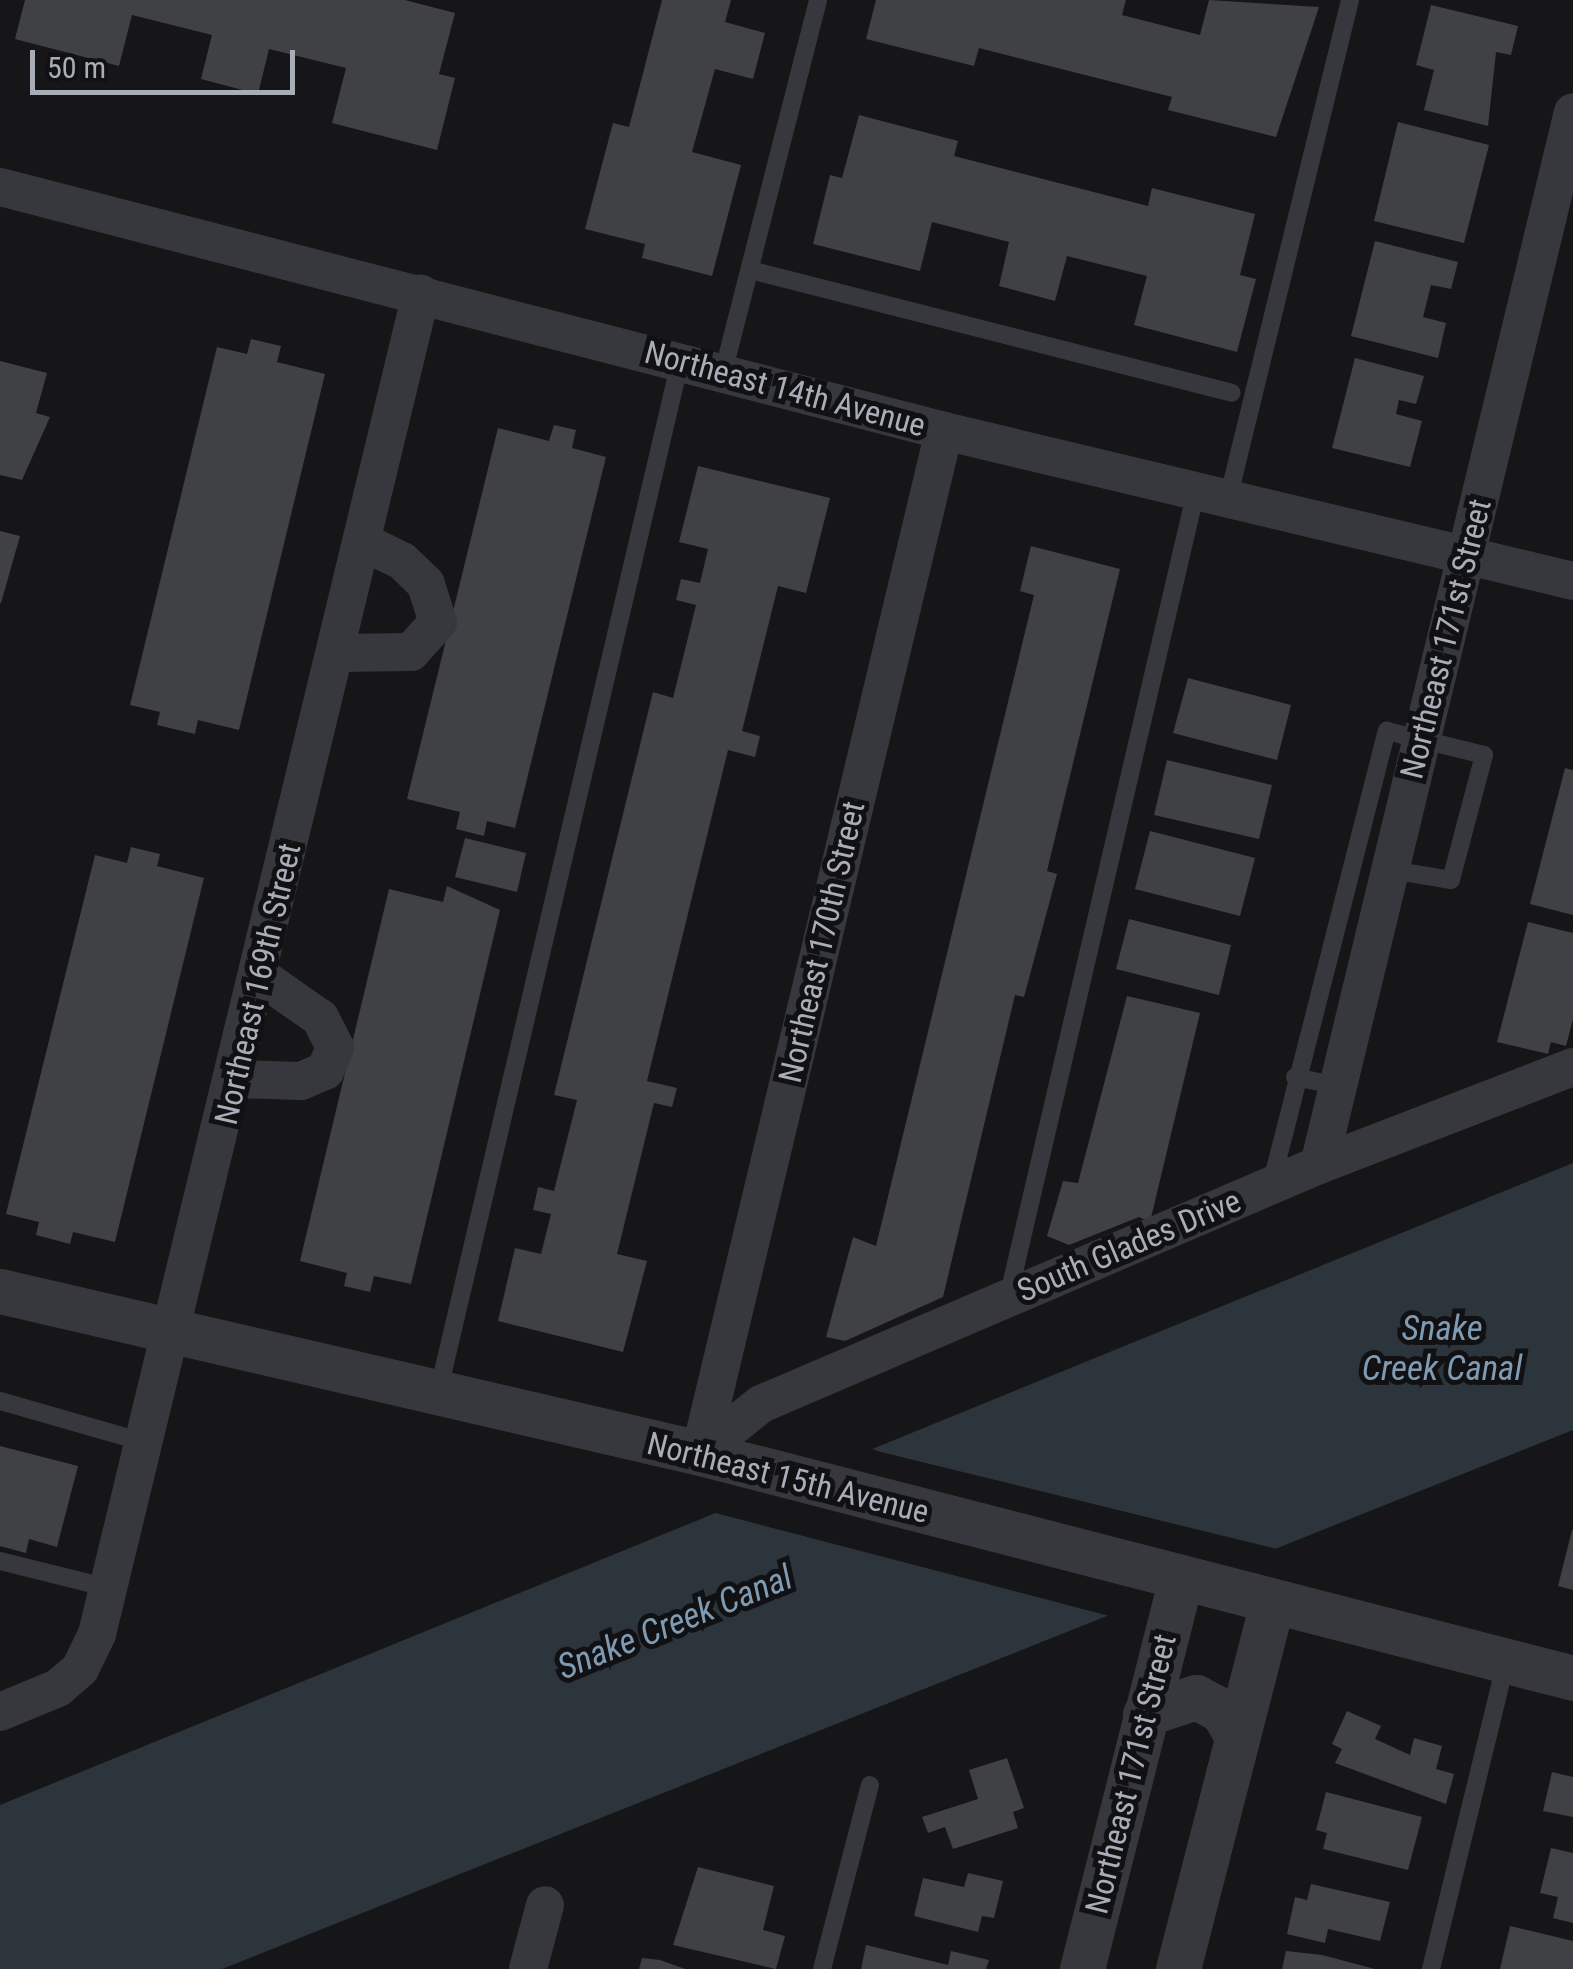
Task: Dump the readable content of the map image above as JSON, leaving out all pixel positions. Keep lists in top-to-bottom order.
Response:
{
  "streets": {
    "street": [
      "Northeast 14th Avenue",
      "Northeast 171st Street",
      "Northeast 170th Street",
      "Northeast 169th Street",
      "South Glades Drive",
      "Northeast 15th Avenue"
    ]
  },
  "crossings": [
    ["Northeast 14th Avenue", "Northeast 171st Street"],
    ["Northeast 14th Avenue", "Northeast 170th Street"],
    ["Northeast 14th Avenue", "Northeast 169th Street"],
    ["Northeast 171st Street", "South Glades Drive"],
    ["Northeast 171st Street", "Northeast 15th Avenue"],
    ["Northeast 170th Street", "South Glades Drive"],
    ["Northeast 170th Street", "Northeast 15th Avenue"],
    ["Northeast 169th Street", "Northeast 15th Avenue"],
    ["South Glades Drive", "Northeast 15th Avenue"]
  ],
  "water": ["Snake Creek Canal"],
  "scale_bar": "50 m"
}
